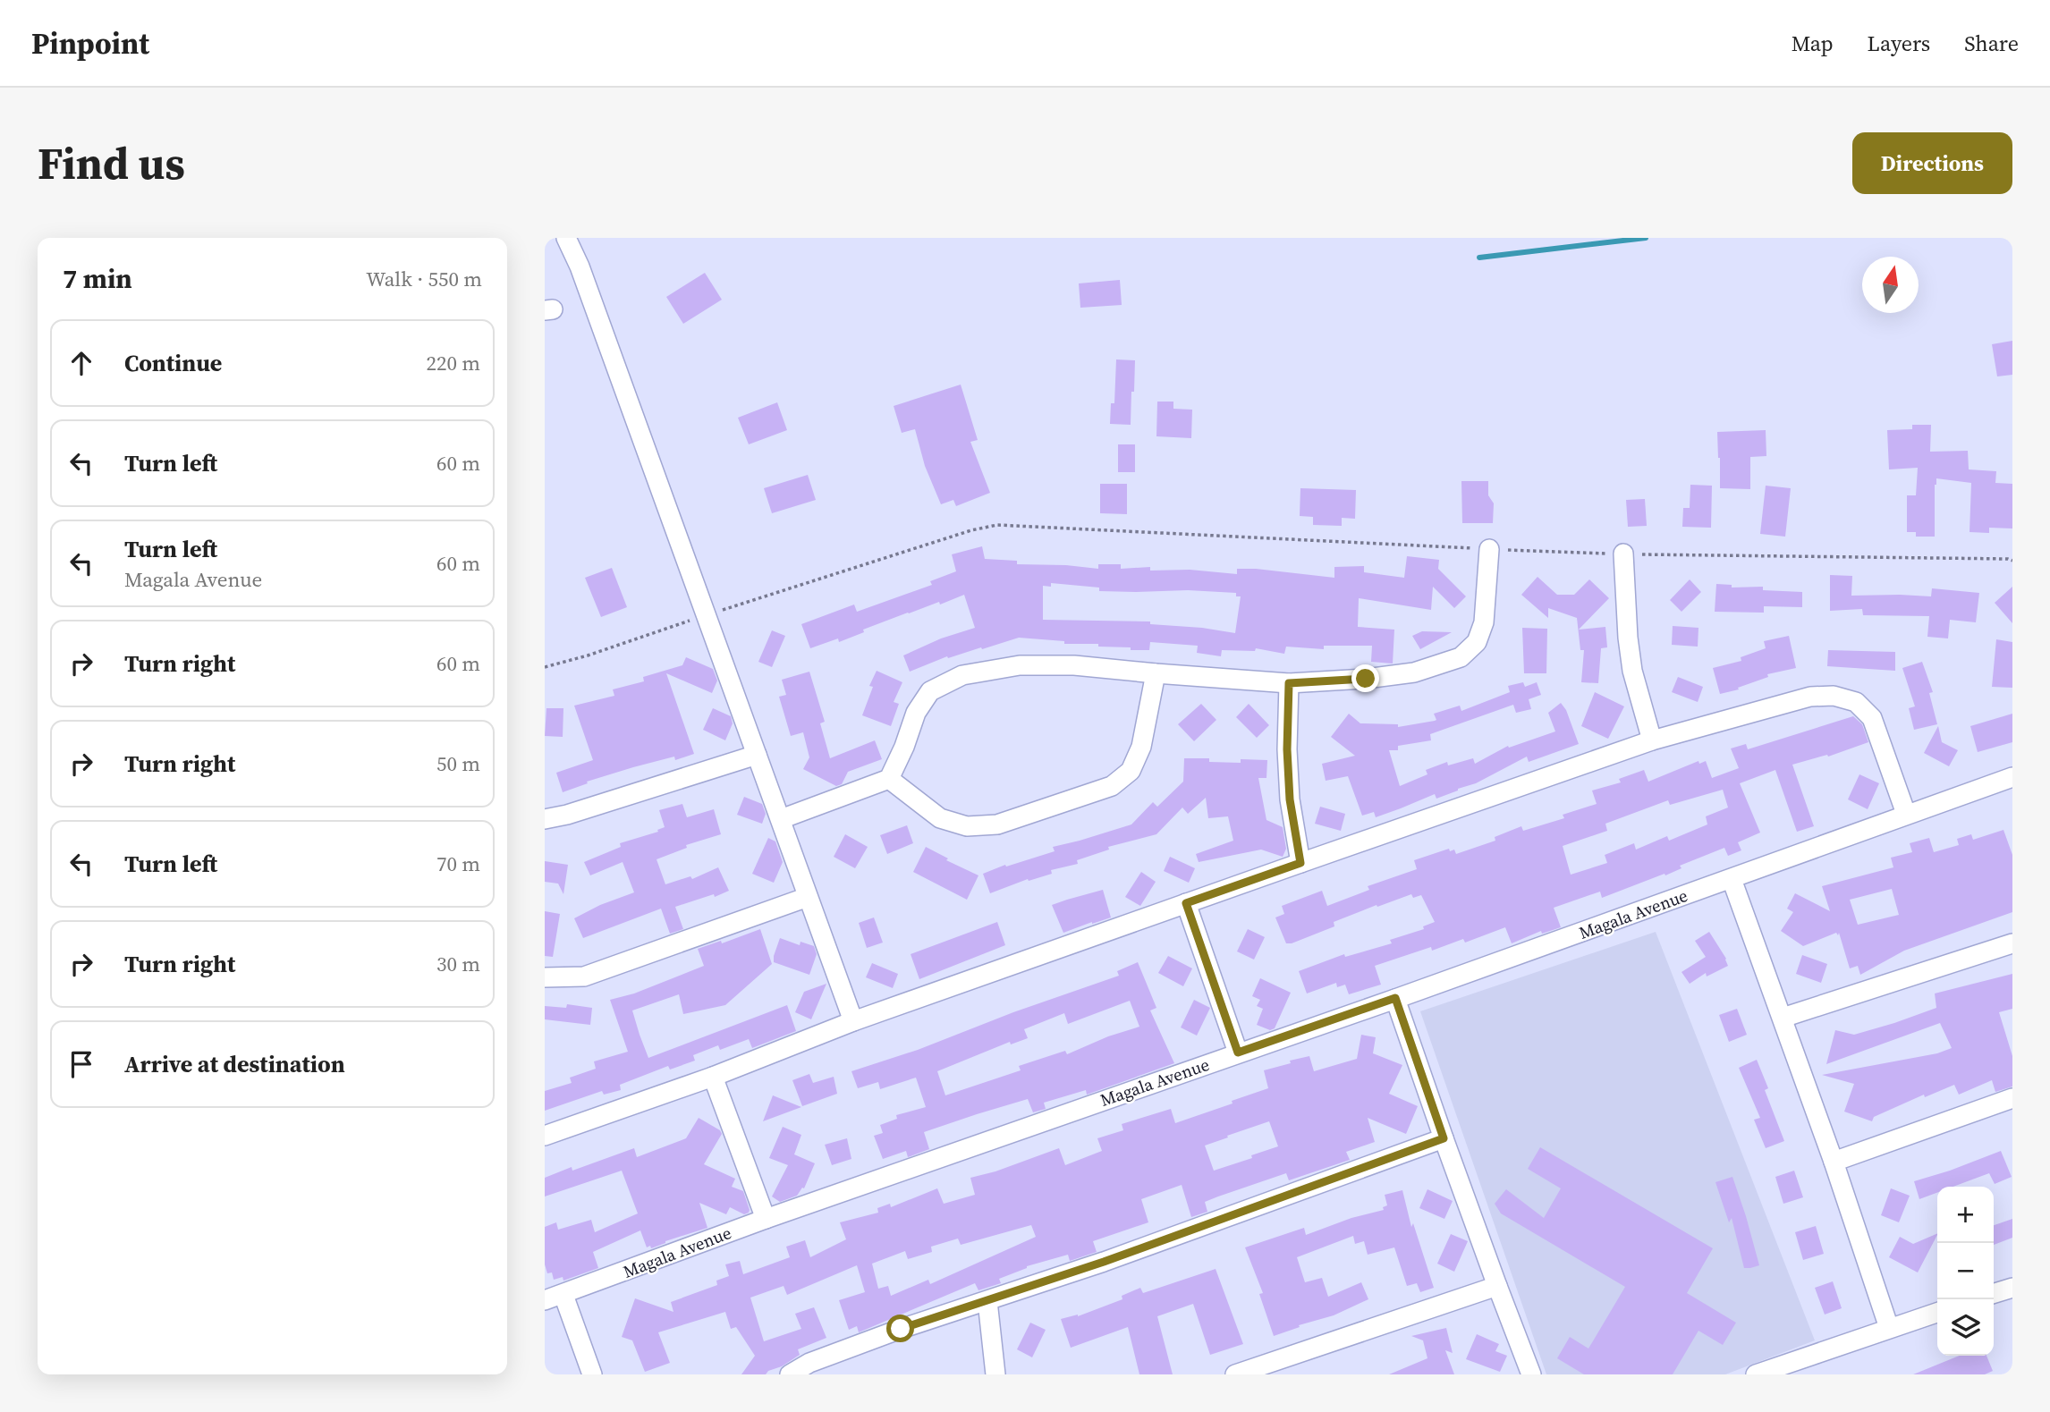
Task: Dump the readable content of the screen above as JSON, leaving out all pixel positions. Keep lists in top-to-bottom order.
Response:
{
  "streets": {
    "street": ["Magala Avenue"]
  },
  "north": "top",
  "page": {
    "header": "Pinpoint",
    "nav": ["Map", "Layers", "Share"],
    "buttons": "Directions",
    "title": "Find us",
    "heading": ["7 min", "Walk · 550 m"],
    "list": [
      ["Continue", "220 m"],
      ["Turn left", "60 m"],
      ["Turn left", "Magala Avenue", "60 m"],
      ["Turn right", "60 m"],
      ["Turn right", "50 m"],
      ["Turn left", "70 m"],
      ["Turn right", "30 m"],
      "Arrive at destination"
    ],
    "map_buttons": ["+", "−"]
  }
}
